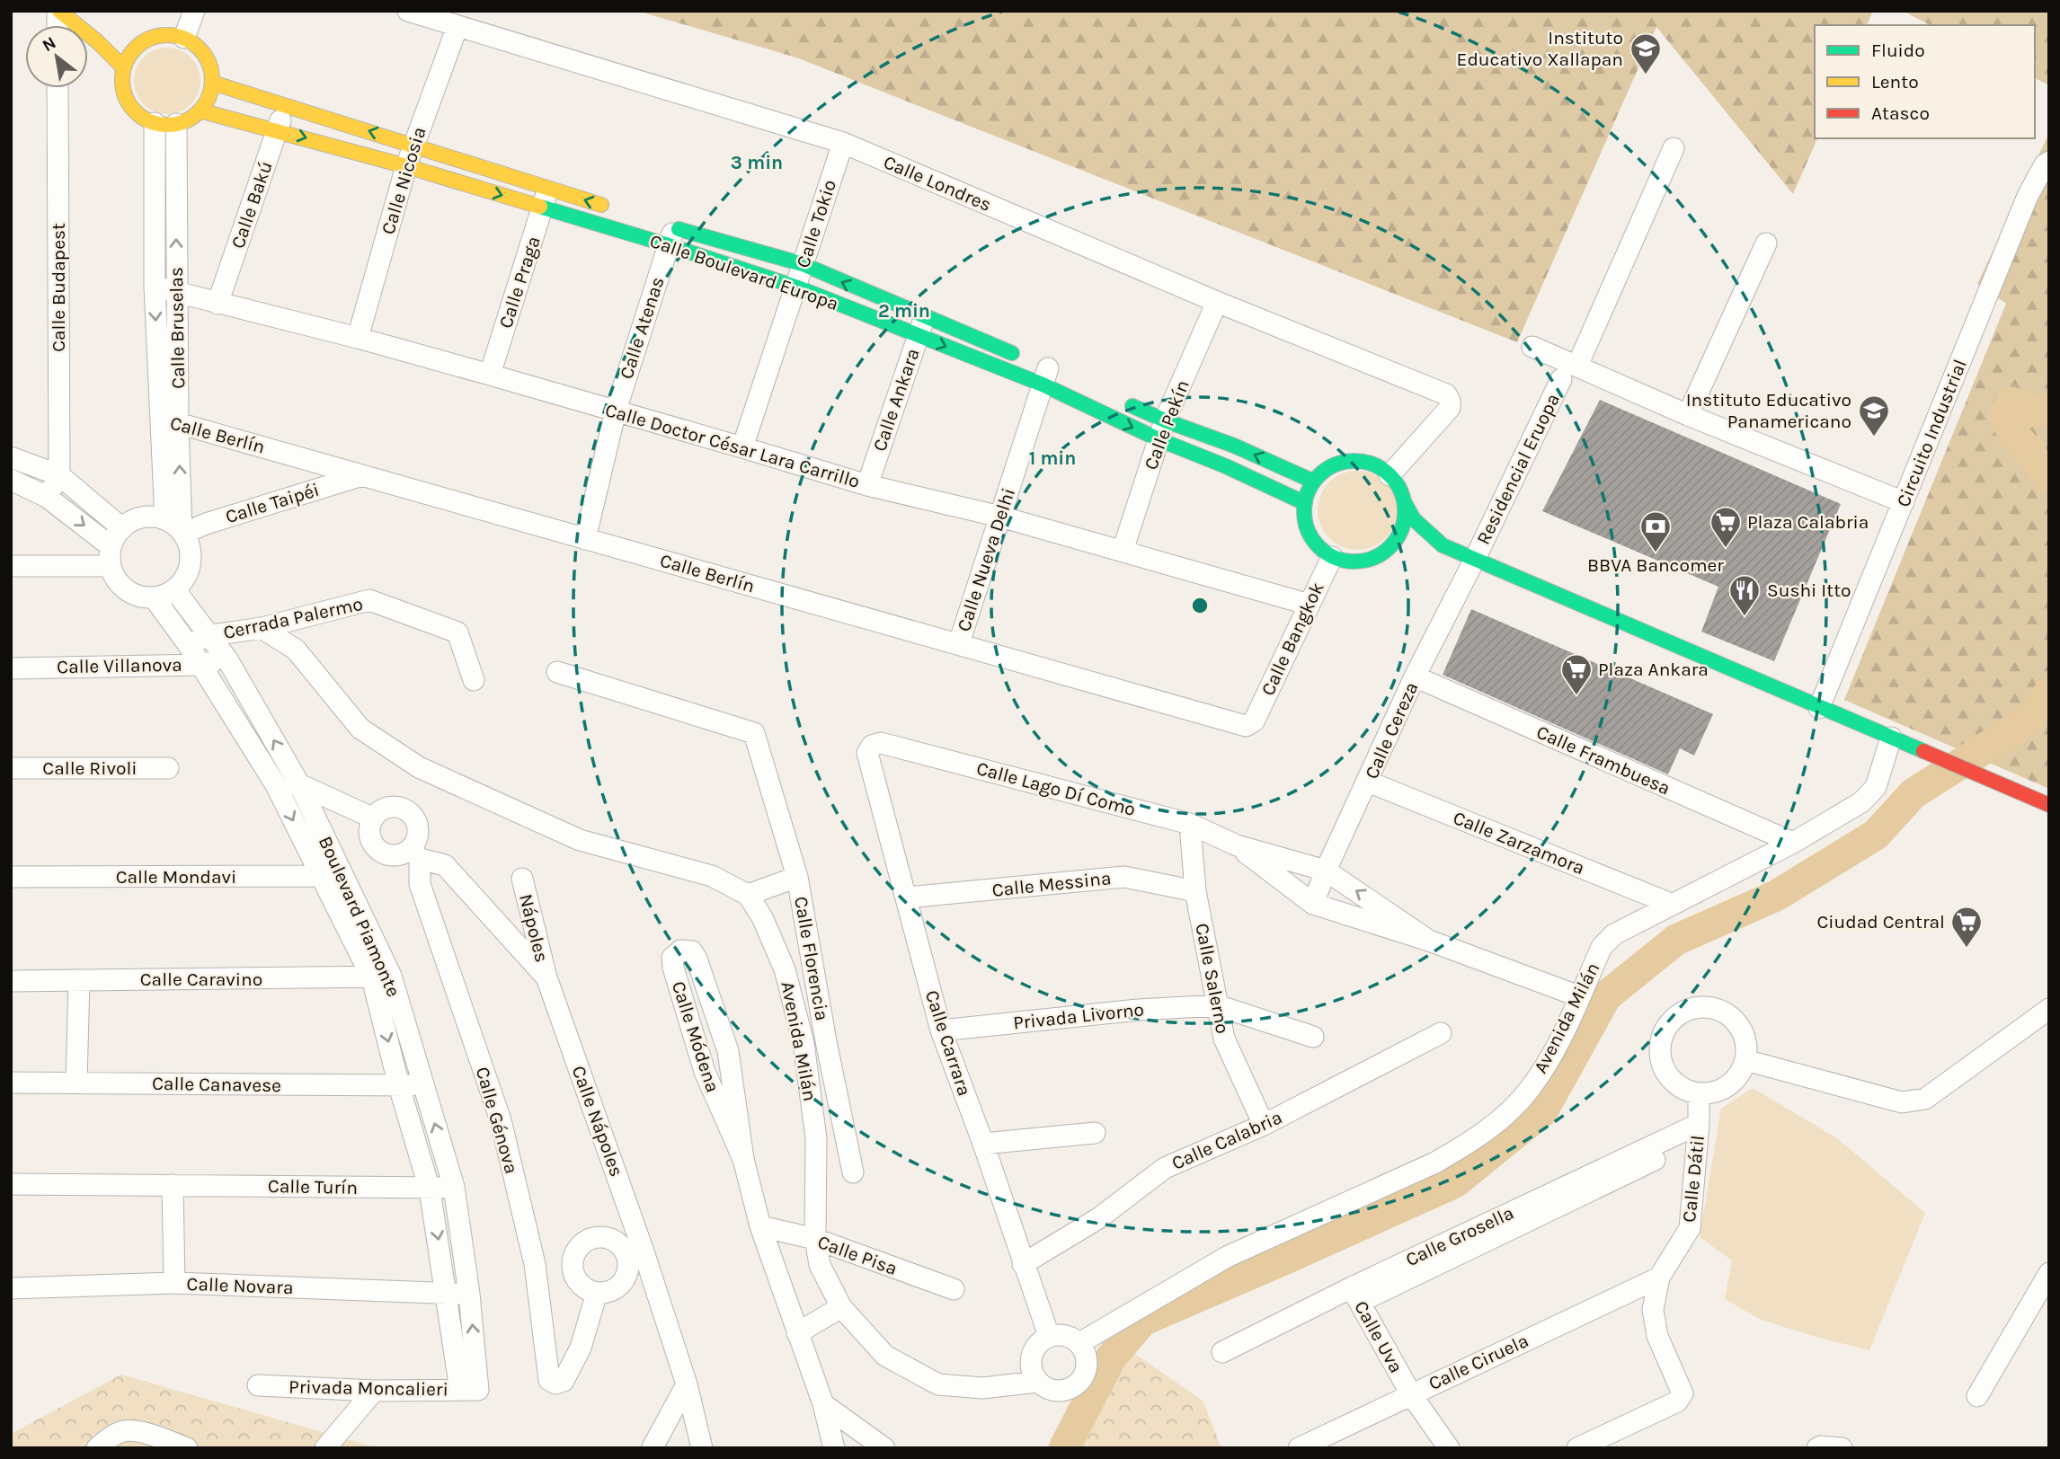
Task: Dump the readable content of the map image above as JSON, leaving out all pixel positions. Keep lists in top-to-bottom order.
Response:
{
  "streets": {
    "main road": ["Calle Boulevard Europa"],
    "street": [
      "Calle Nicosia",
      "Calle Londres",
      "Calle Bakú",
      "Calle Tokio",
      "Calle Praga",
      "Calle Budapest",
      "Calle Bruselas",
      "Calle Atenas",
      "Calle Ankara",
      "Calle Pekín",
      "Circuito Industrial",
      "Calle Berlín",
      "Calle Doctor César Lara Carrillo",
      "Residencial Eruopa",
      "Calle Taipéi",
      "Calle Nueva Delhi",
      "Cerrada Palermo",
      "Calle Bangkok",
      "Calle Villanova",
      "Calle Cereza",
      "Calle Frambuesa",
      "Calle Rivoli",
      "Calle Lago Dí Como",
      "Calle Zarzamora",
      "Calle Mondavi",
      "Calle Messina",
      "Boulevard Piamonte",
      "Nápoles",
      "Calle Florencia",
      "Calle Salerno",
      "Calle Caravino",
      "Privada Livorno",
      "Avenida Milán",
      "Calle Módena",
      "Calle Carrara",
      "Calle Canavese",
      "Calle Génova",
      "Calle Nápoles",
      "Calle Calabria",
      "Calle Dátil",
      "Calle Turín",
      "Calle Grosella",
      "Calle Pisa",
      "Calle Novara",
      "Calle Uva",
      "Calle Ciruela",
      "Privada Moncalieri"
    ]
  },
  "crossings": [
    ["Calle Nicosia", "Calle Londres"],
    ["Calle Nicosia", "Calle Boulevard Europa"],
    ["Calle Nicosia", "Calle Doctor César Lara Carrillo"],
    ["Calle Londres", "Calle Tokio"],
    ["Calle Londres", "Calle Boulevard Europa"],
    ["Calle Londres", "Calle Pekín"],
    ["Calle Londres", "Calle Bangkok"],
    ["Calle Bakú", "Calle Boulevard Europa"],
    ["Calle Bakú", "Calle Doctor César Lara Carrillo"],
    ["Calle Tokio", "Calle Boulevard Europa"],
    ["Calle Tokio", "Calle Doctor César Lara Carrillo"],
    ["Calle Boulevard Europa", "Calle Praga"],
    ["Calle Boulevard Europa", "Calle Bruselas"],
    ["Calle Boulevard Europa", "Calle Atenas"],
    ["Calle Boulevard Europa", "Calle Ankara"],
    ["Calle Boulevard Europa", "Calle Pekín"],
    ["Calle Boulevard Europa", "Calle Nueva Delhi"],
    ["Calle Boulevard Europa", "Calle Bangkok"],
    ["Calle Praga", "Calle Doctor César Lara Carrillo"],
    ["Calle Bruselas", "Calle Berlín"],
    ["Calle Bruselas", "Calle Doctor César Lara Carrillo"],
    ["Calle Bruselas", "Calle Taipéi"],
    ["Calle Bruselas", "Boulevard Piamonte"],
    ["Calle Atenas", "Calle Berlín"],
    ["Calle Atenas", "Calle Doctor César Lara Carrillo"],
    ["Calle Ankara", "Calle Doctor César Lara Carrillo"],
    ["Calle Pekín", "Calle Doctor César Lara Carrillo"],
    ["Calle Berlín", "Calle Taipéi"],
    ["Calle Berlín", "Calle Nueva Delhi"],
    ["Calle Berlín", "Calle Bangkok"],
    ["Calle Doctor César Lara Carrillo", "Calle Nueva Delhi"],
    ["Calle Doctor César Lara Carrillo", "Calle Bangkok"],
    ["Residencial Eruopa", "Calle Cereza"],
    ["Calle Taipéi", "Boulevard Piamonte"],
    ["Cerrada Palermo", "Boulevard Piamonte"],
    ["Calle Villanova", "Boulevard Piamonte"],
    ["Calle Cereza", "Calle Frambuesa"],
    ["Calle Cereza", "Calle Lago Dí Como"],
    ["Calle Cereza", "Calle Zarzamora"],
    ["Calle Frambuesa", "Avenida Milán"],
    ["Calle Lago Dí Como", "Calle Salerno"],
    ["Calle Lago Dí Como", "Calle Carrara"],
    ["Calle Zarzamora", "Avenida Milán"],
    ["Calle Mondavi", "Boulevard Piamonte"],
    ["Calle Messina", "Calle Salerno"],
    ["Calle Messina", "Calle Carrara"],
    ["Boulevard Piamonte", "Calle Caravino"],
    ["Boulevard Piamonte", "Calle Canavese"],
    ["Boulevard Piamonte", "Calle Turín"],
    ["Boulevard Piamonte", "Calle Novara"],
    ["Boulevard Piamonte", "Privada Moncalieri"],
    ["Nápoles", "Calle Nápoles"],
    ["Calle Florencia", "Avenida Milán"],
    ["Calle Salerno", "Privada Livorno"],
    ["Calle Salerno", "Calle Calabria"],
    ["Privada Livorno", "Calle Carrara"],
    ["Avenida Milán", "Calle Carrara"],
    ["Avenida Milán", "Calle Pisa"],
    ["Calle Módena", "Calle Pisa"],
    ["Calle Carrara", "Calle Calabria"],
    ["Calle Génova", "Calle Nápoles"],
    ["Calle Dátil", "Calle Grosella"],
    ["Calle Dátil", "Calle Ciruela"],
    ["Calle Grosella", "Calle Uva"],
    ["Calle Uva", "Calle Ciruela"]
  ],
  "places": {
    "school or university": ["Instituto Educativo Xallapan", "Instituto Educativo Panamericano"],
    "supermarket": ["Plaza Calabria", "Plaza Ankara", "Ciudad Central"],
    "bank": ["BBVA Bancomer"],
    "restaurant": ["Sushi Itto"]
  },
  "legend": ["Fluido", "Lento", "Atasco"],
  "north": "top left",
  "rings": ["3 min", "2 min", "1 min"]
}
